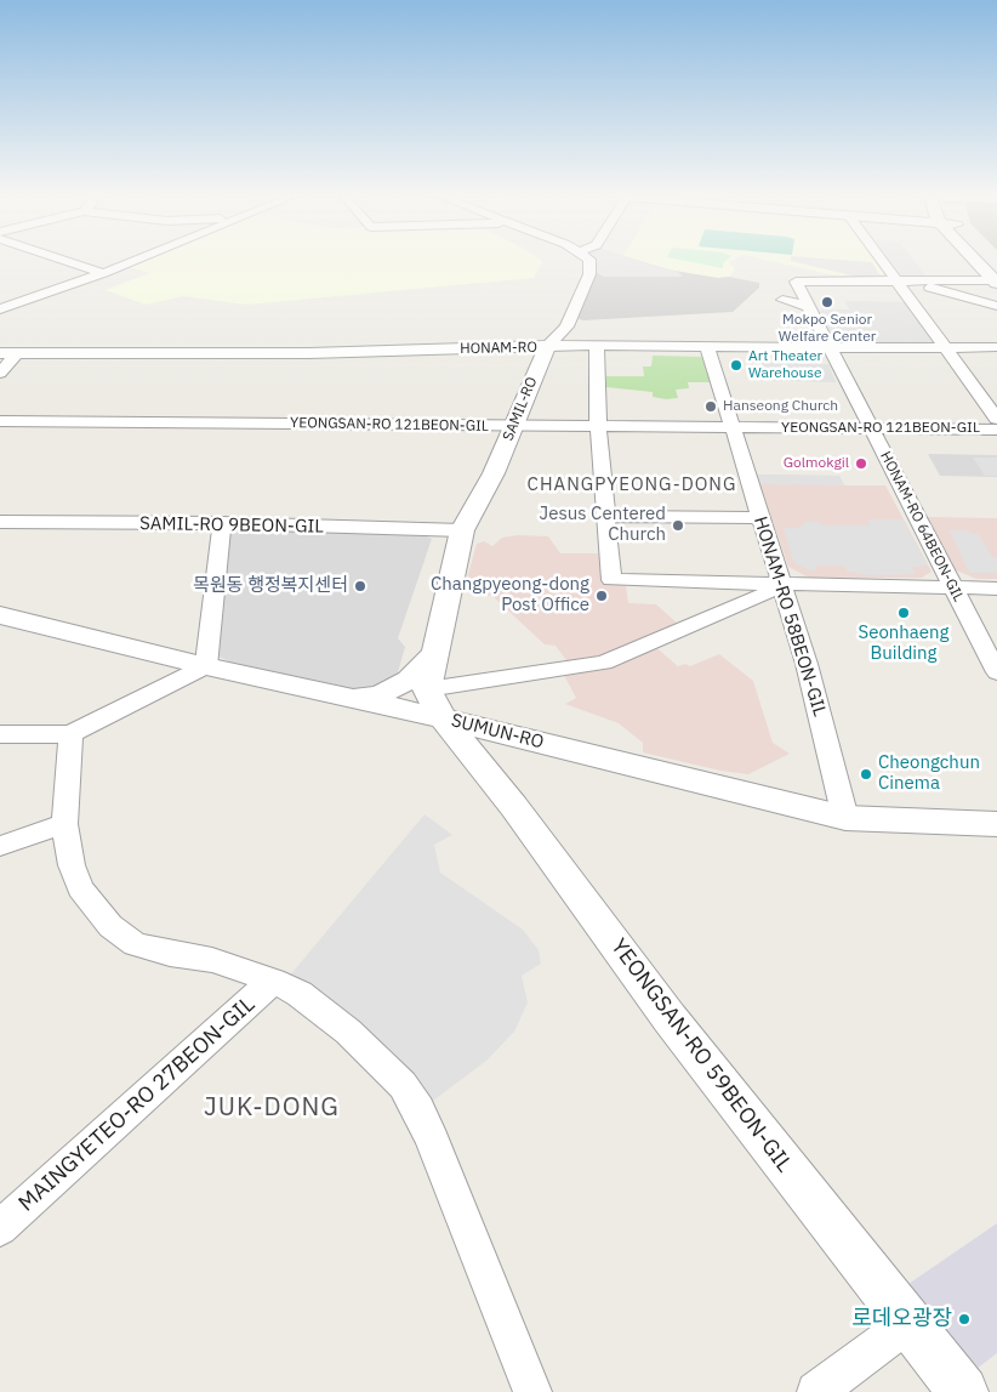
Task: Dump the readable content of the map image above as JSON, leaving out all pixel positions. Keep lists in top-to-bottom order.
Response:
{
  "streets": {
    "street": [
      "HONAM-RO",
      "SAMIL-RO",
      "YEONGSAN-RO 121BEON-GIL",
      "SAMIL-RO 9BEON-GIL",
      "HONAM-RO 64BEON-GIL",
      "HONAM-RO 58BEON-GIL",
      "SUMUN-RO",
      "YEONGSAN-RO 59BEON-GIL",
      "MAINGYETEO-RO 27BEON-GIL"
    ]
  },
  "crossings": [
    ["HONAM-RO", "SAMIL-RO"],
    ["HONAM-RO", "HONAM-RO 64BEON-GIL"],
    ["HONAM-RO", "HONAM-RO 58BEON-GIL"],
    ["SAMIL-RO", "YEONGSAN-RO 121BEON-GIL"],
    ["SAMIL-RO", "SAMIL-RO 9BEON-GIL"],
    ["SAMIL-RO", "SUMUN-RO"],
    ["SAMIL-RO", "YEONGSAN-RO 59BEON-GIL"],
    ["YEONGSAN-RO 121BEON-GIL", "HONAM-RO 64BEON-GIL"],
    ["YEONGSAN-RO 121BEON-GIL", "HONAM-RO 58BEON-GIL"],
    ["HONAM-RO 58BEON-GIL", "SUMUN-RO"],
    ["SUMUN-RO", "YEONGSAN-RO 59BEON-GIL"]
  ],
  "districts": ["CHANGPYEONG-DONG", "JUK-DONG"],
  "places": [
    "Mokpo Senior Welfare Center",
    "Art Theater Warehouse",
    "Hanseong Church",
    "Golmokgil",
    "Jesus Centered Church",
    "목원동 행정복지센터",
    "Changpyeong-dong Post Office",
    "Seonhaeng Building",
    "Cheongchun Cinema",
    "로데오광장"
  ]
}
